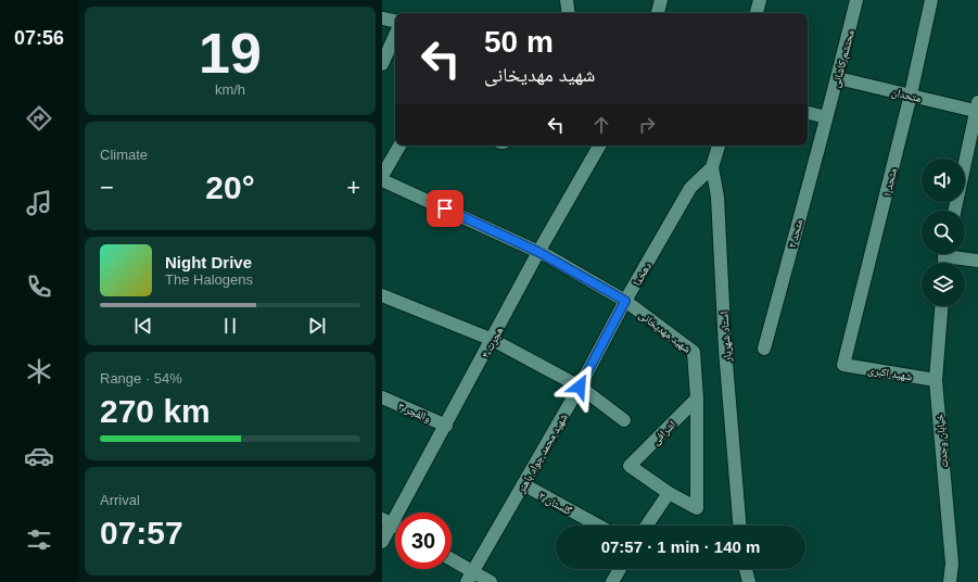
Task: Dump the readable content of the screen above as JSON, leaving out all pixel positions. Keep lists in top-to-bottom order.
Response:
{
  "streets": {
    "street": [
      "محتشم کاشانی",
      "متحدان",
      "متحد ۱",
      "متحد ۲",
      "دهخدا",
      "شهید مهدیخانی",
      "استاد شهریار",
      "هجرت ۴",
      "شهید اکبری",
      "والفجر ۳",
      "اشرافی",
      "خیابان وحدت",
      "شهید محمد جواد باهنر",
      "گلستان ۲"
    ]
  },
  "crossings": [
    ["محتشم کاشانی", "متحدان"],
    ["محتشم کاشانی", "متحد ۲"],
    ["متحدان", "متحد ۱"],
    ["متحد ۱", "شهید اکبری"],
    ["دهخدا", "شهید مهدیخانی"],
    ["دهخدا", "استاد شهریار"],
    ["دهخدا", "شهید محمد جواد باهنر"],
    ["شهید مهدیخانی", "هجرت ۴"],
    ["شهید مهدیخانی", "اشرافی"],
    ["هجرت ۴", "والفجر ۳"],
    ["شهید اکبری", "خیابان وحدت"],
    ["شهید محمد جواد باهنر", "گلستان ۲"]
  ],
  "page": {
    "tabs": "07:56",
    "tile": [
      ["19", "km/h"],
      "Climate",
      ["Range · 54%", "270 km"],
      ["Arrival", "07:57"]
    ],
    "turn": ["50 m", "شهید مهدیخانی"],
    "heat": ["−", "20°", "+"],
    "song": ["Night Drive", "The Halogens"],
    "limit": "30",
    "trip": "07:57 · 1 min · 140 m"
  }
}
